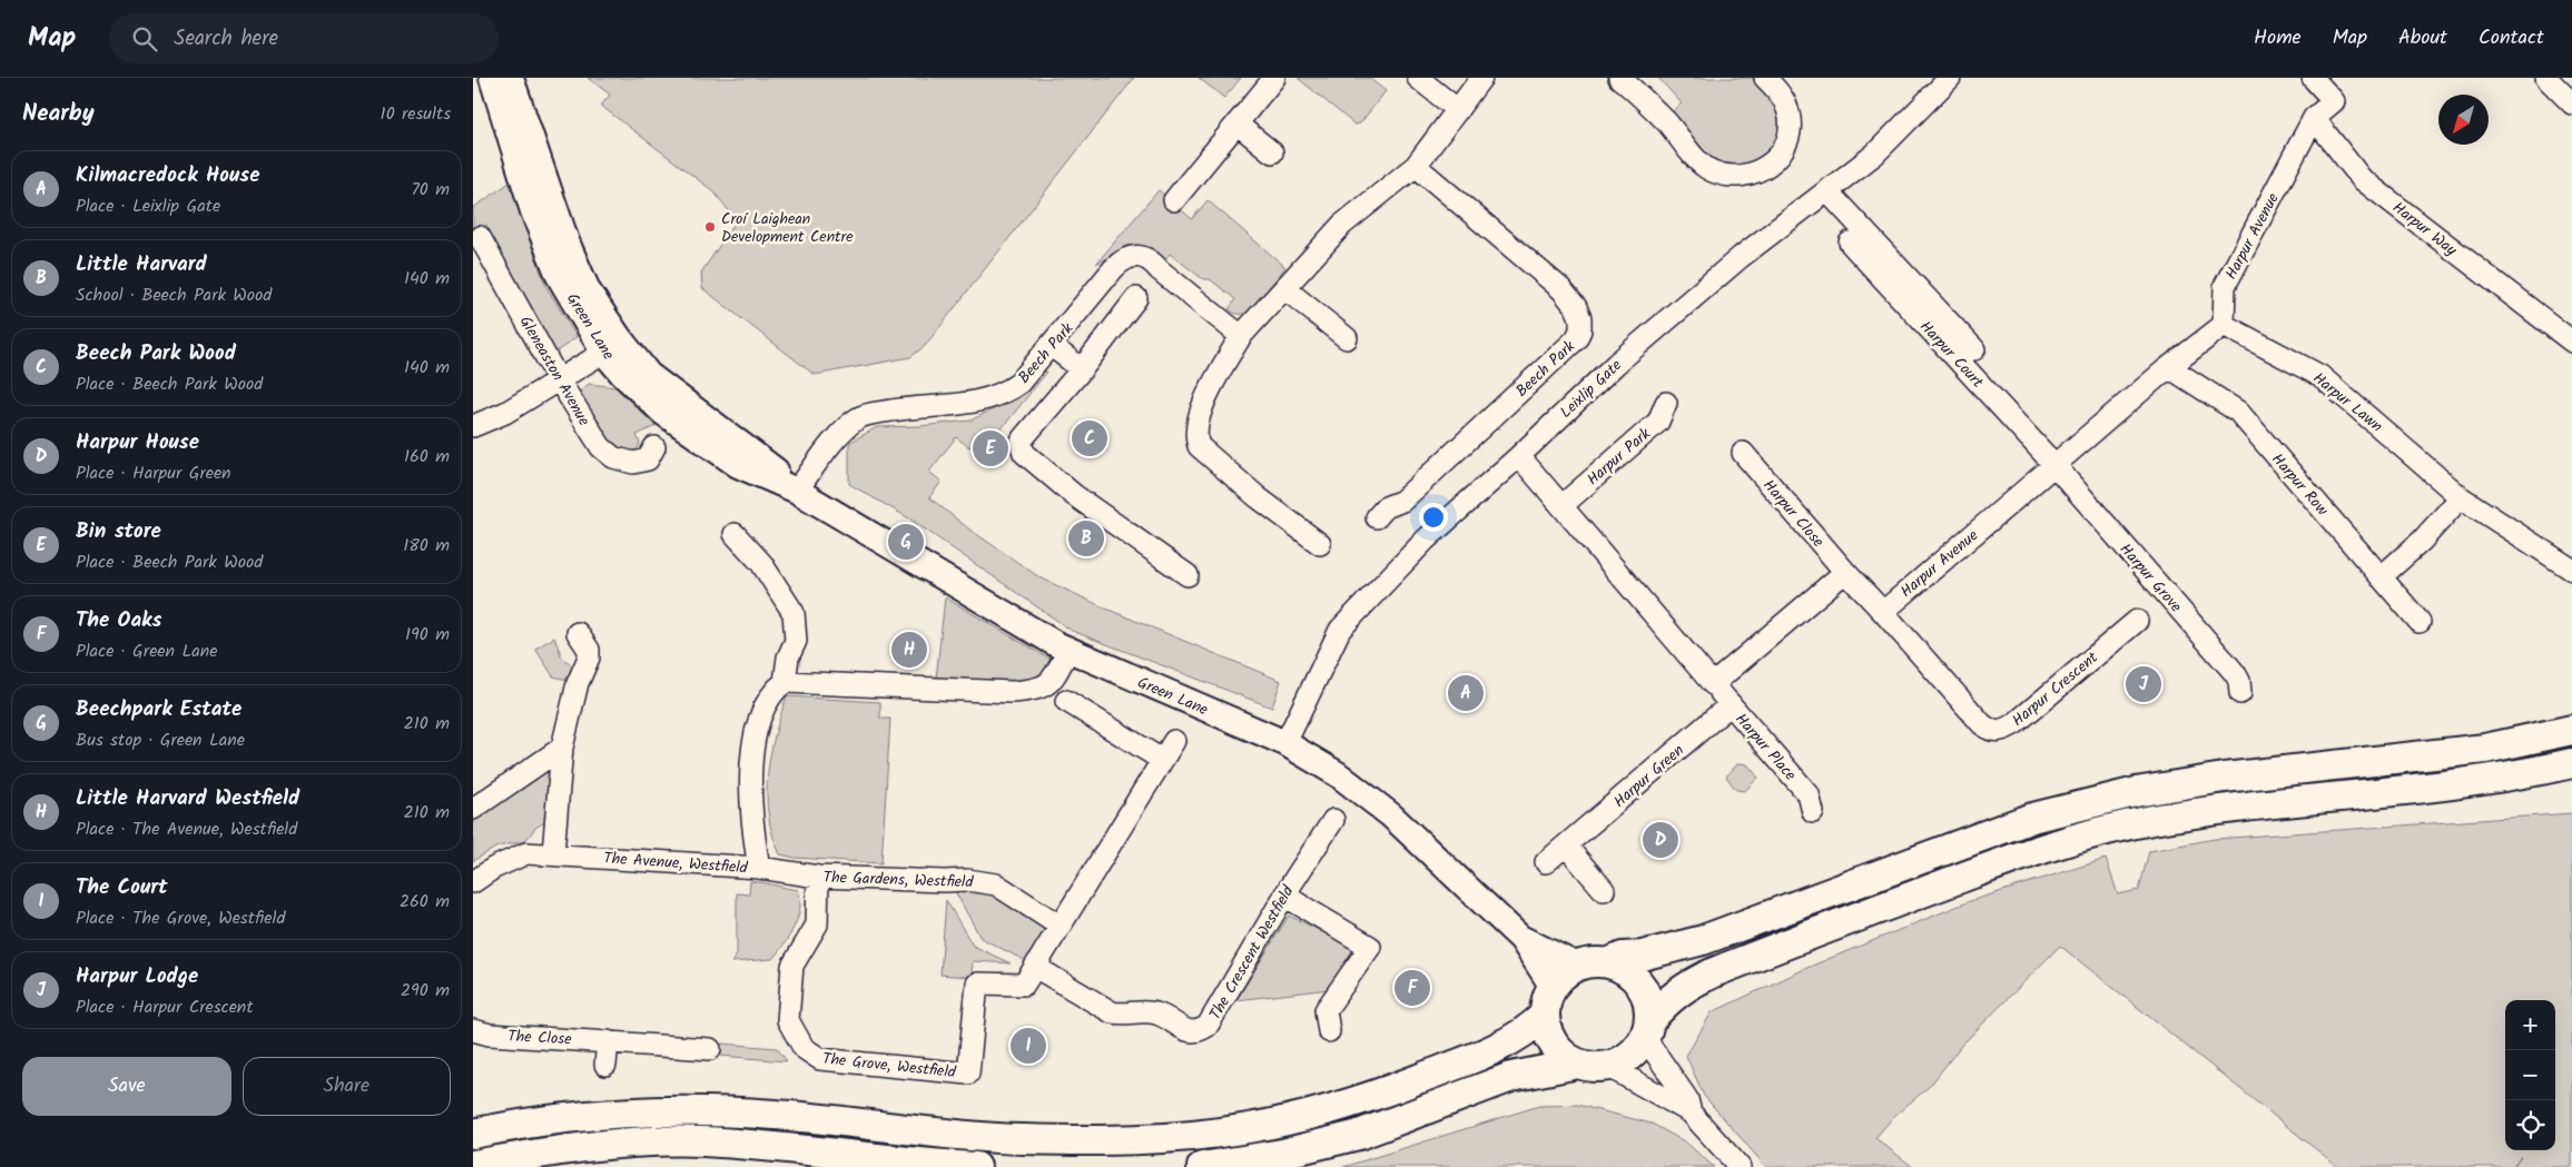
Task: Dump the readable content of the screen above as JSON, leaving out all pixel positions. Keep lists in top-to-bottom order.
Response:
{
  "streets": {
    "street": [
      "Harpur Way",
      "Harpur Avenue",
      "Green Lane",
      "Beech Park",
      "Harpur Court",
      "Gleneaston Avenue",
      "Leixlip Gate",
      "Harpur Lawn",
      "Harpur Park",
      "Harpur Row",
      "Harpur Close",
      "Harpur Grove",
      "Harpur Crescent",
      "Harpur Place",
      "Harpur Green",
      "The Avenue, Westfield",
      "The Gardens, Westfield",
      "The Crescent Westfield",
      "The Close",
      "The Grove, Westfield"
    ]
  },
  "crossings": [
    ["Harpur Way", "Harpur Avenue"],
    ["Harpur Avenue", "Harpur Court"],
    ["Harpur Avenue", "Harpur Lawn"],
    ["Harpur Avenue", "Harpur Row"],
    ["Harpur Avenue", "Harpur Grove"],
    ["Harpur Avenue", "Harpur Crescent"],
    ["Green Lane", "Beech Park"],
    ["Green Lane", "Leixlip Gate"],
    ["Harpur Court", "Harpur Grove"],
    ["Harpur Place", "Harpur Green"],
    ["The Avenue, Westfield", "The Gardens, Westfield"],
    ["The Gardens, Westfield", "The Grove, Westfield"],
    ["The Crescent Westfield", "The Grove, Westfield"]
  ],
  "places": ["Croí Laighean Development Centre"],
  "north": "bottom left",
  "page": {
    "header": "Map",
    "search": "Search here",
    "nav": [
      "Home",
      "Map",
      "About",
      "Contact"
    ],
    "heading": ["Nearby", "10 results"],
    "list": [
      {
        "mark": "A",
        "name": "Kilmacredock House",
        "note": "Place · Leixlip Gate",
        "value": "70 m"
      },
      {
        "mark": "B",
        "name": "Little Harvard",
        "note": "School · Beech Park Wood",
        "value": "140 m"
      },
      {
        "mark": "C",
        "name": "Beech Park Wood",
        "note": "Place · Beech Park Wood",
        "value": "140 m"
      },
      {
        "mark": "D",
        "name": "Harpur House",
        "note": "Place · Harpur Green",
        "value": "160 m"
      },
      {
        "mark": "E",
        "name": "Bin store",
        "note": "Place · Beech Park Wood",
        "value": "180 m"
      },
      {
        "mark": "F",
        "name": "The Oaks",
        "note": "Place · Green Lane",
        "value": "190 m"
      },
      {
        "mark": "G",
        "name": "Beechpark Estate",
        "note": "Bus stop · Green Lane",
        "value": "210 m"
      },
      {
        "mark": "H",
        "name": "Little Harvard Westfield",
        "note": "Place · The Avenue, Westfield",
        "value": "210 m"
      },
      {
        "mark": "I",
        "name": "The Court",
        "note": "Place · The Grove, Westfield",
        "value": "260 m"
      },
      {
        "mark": "J",
        "name": "Harpur Lodge",
        "note": "Place · Harpur Crescent",
        "value": "290 m"
      }
    ],
    "pins": [
      "C",
      "E",
      "B",
      "G",
      "H",
      "J",
      "A",
      "D",
      "F",
      "I"
    ],
    "map_buttons": ["+", "−"],
    "buttons": ["Save", "Share"]
  }
}
